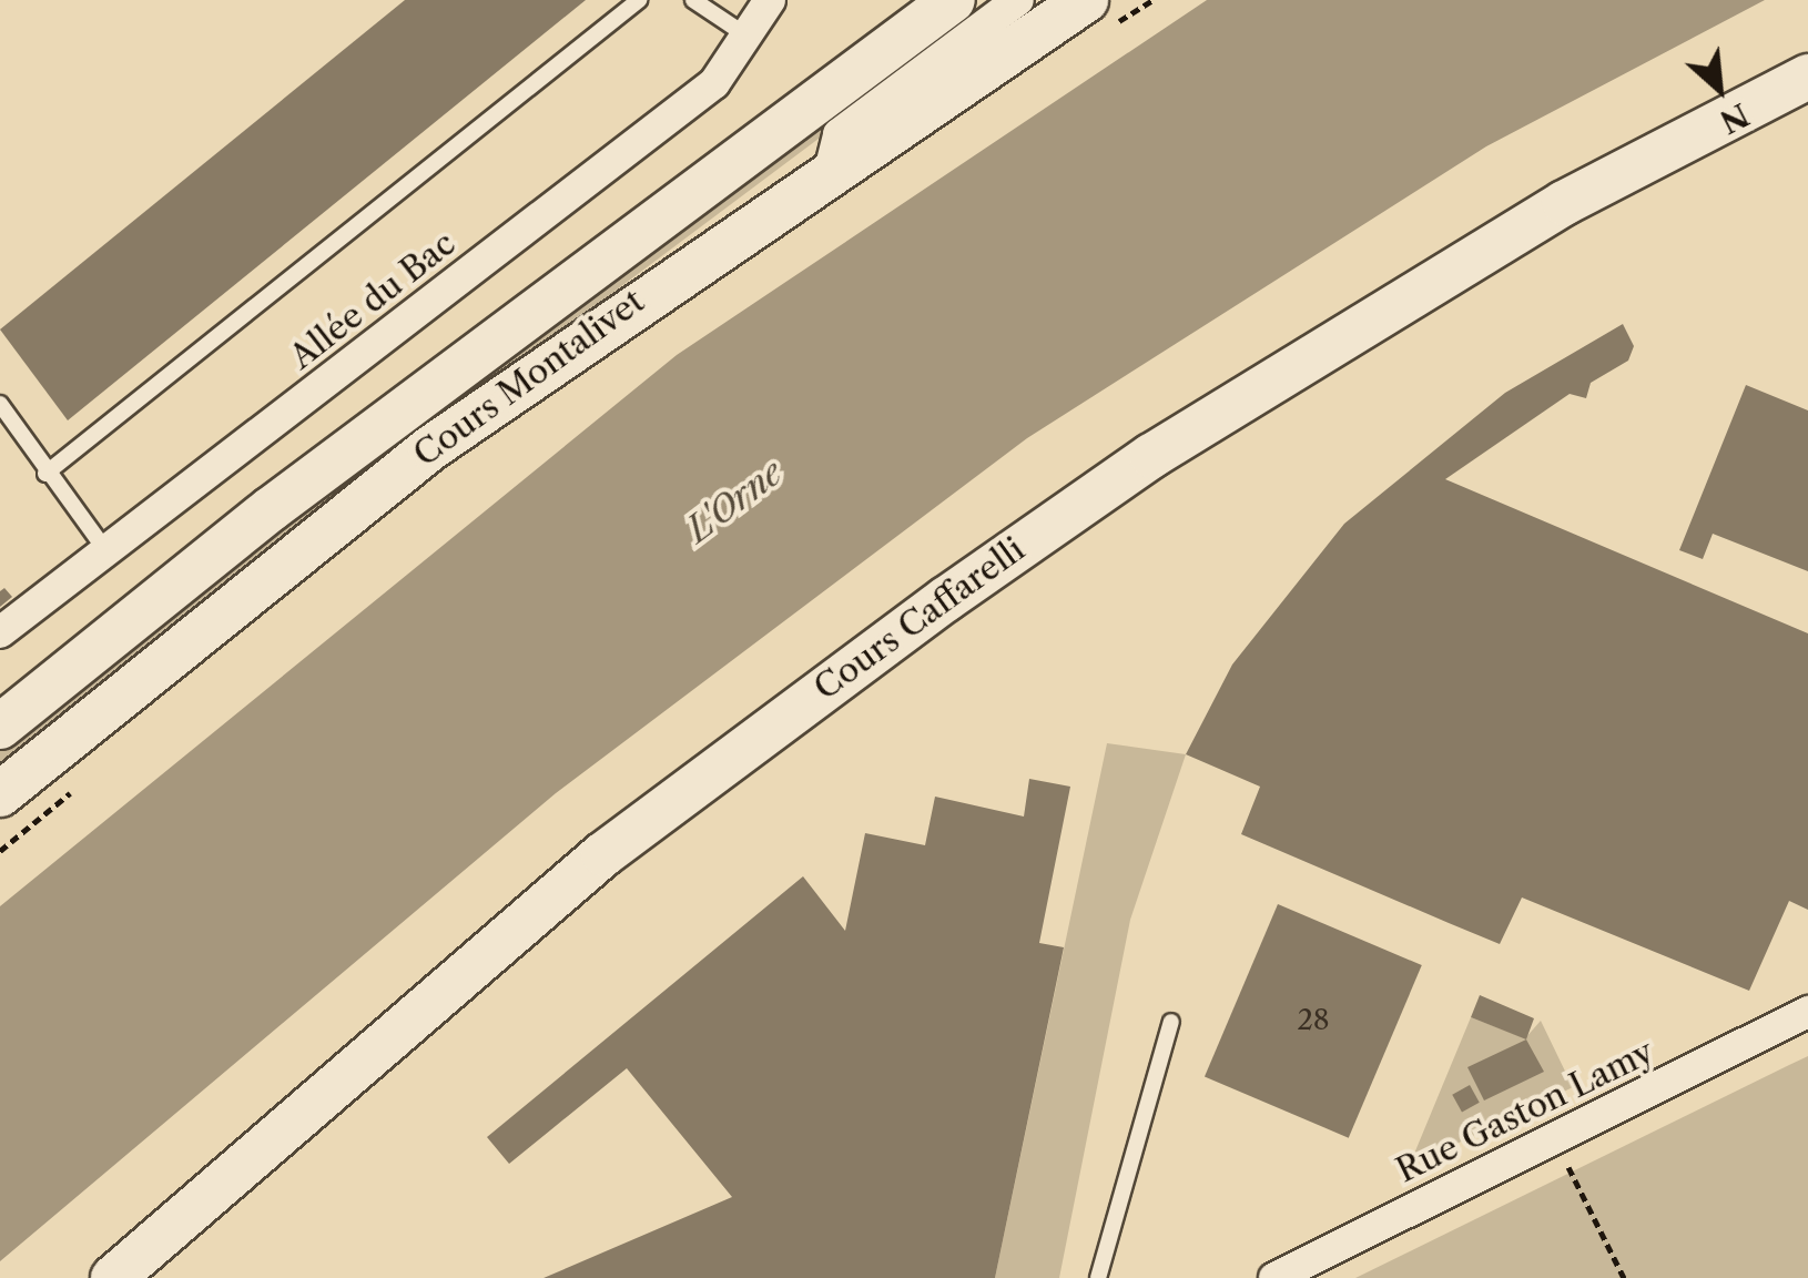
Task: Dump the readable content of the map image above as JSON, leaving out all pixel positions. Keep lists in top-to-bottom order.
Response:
{
  "streets": {
    "main road": ["Cours Montalivet", "Cours Caffarelli"],
    "street": ["Allée du Bac", "Rue Gaston Lamy"]
  },
  "water": ["L'Orne"],
  "house_numbers": ["28"],
  "north": "bottom right"
}
